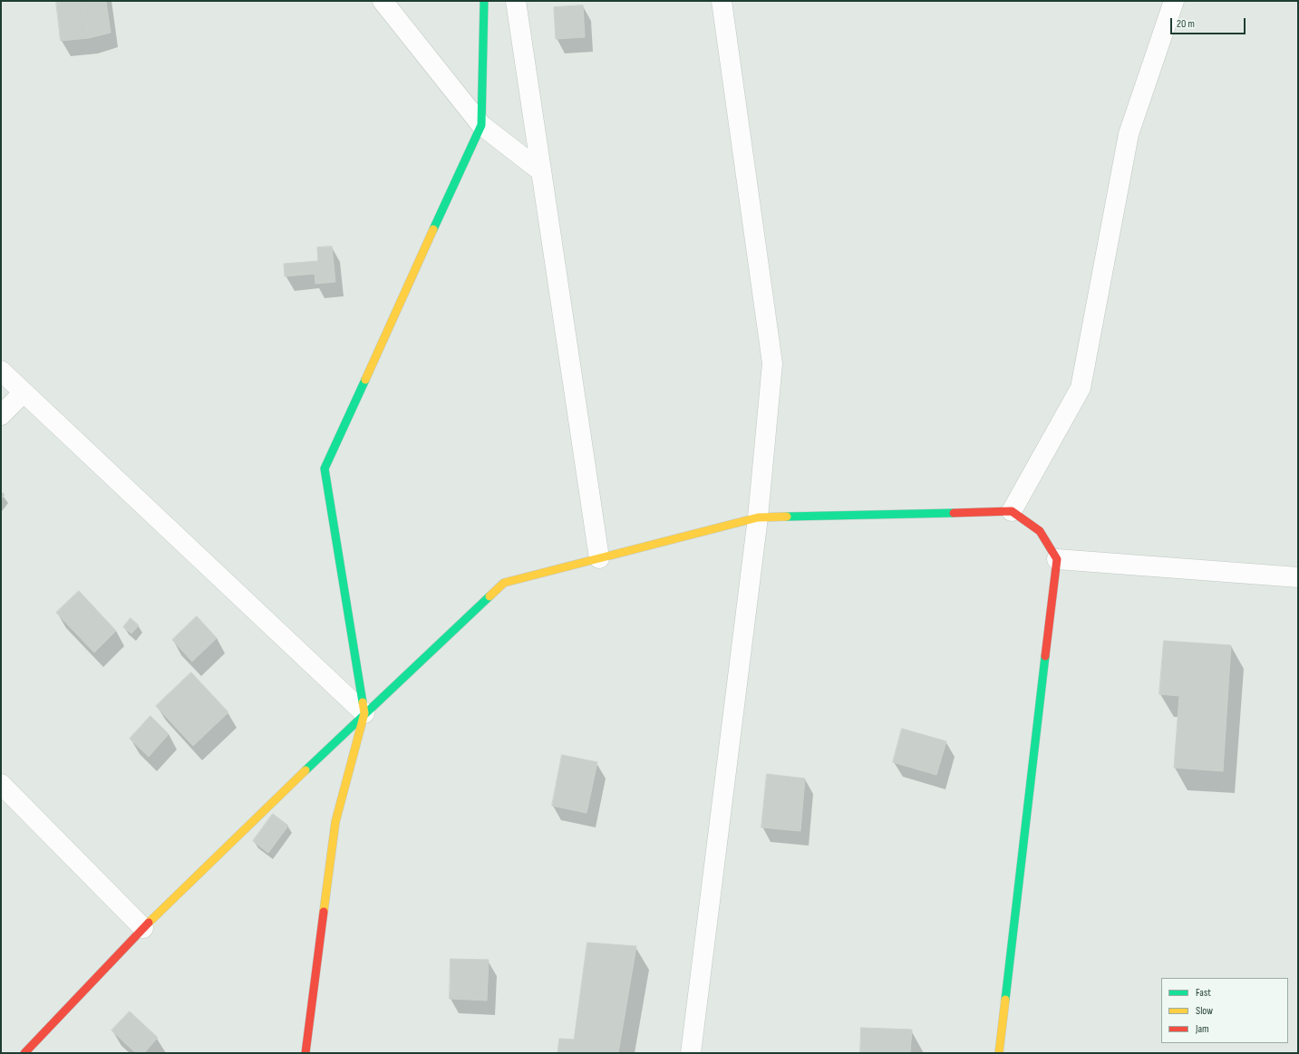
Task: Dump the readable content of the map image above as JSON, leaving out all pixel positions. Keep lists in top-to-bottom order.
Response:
{
  "legend": ["Fast", "Slow", "Jam"],
  "scale_bar": "20 m"
}
